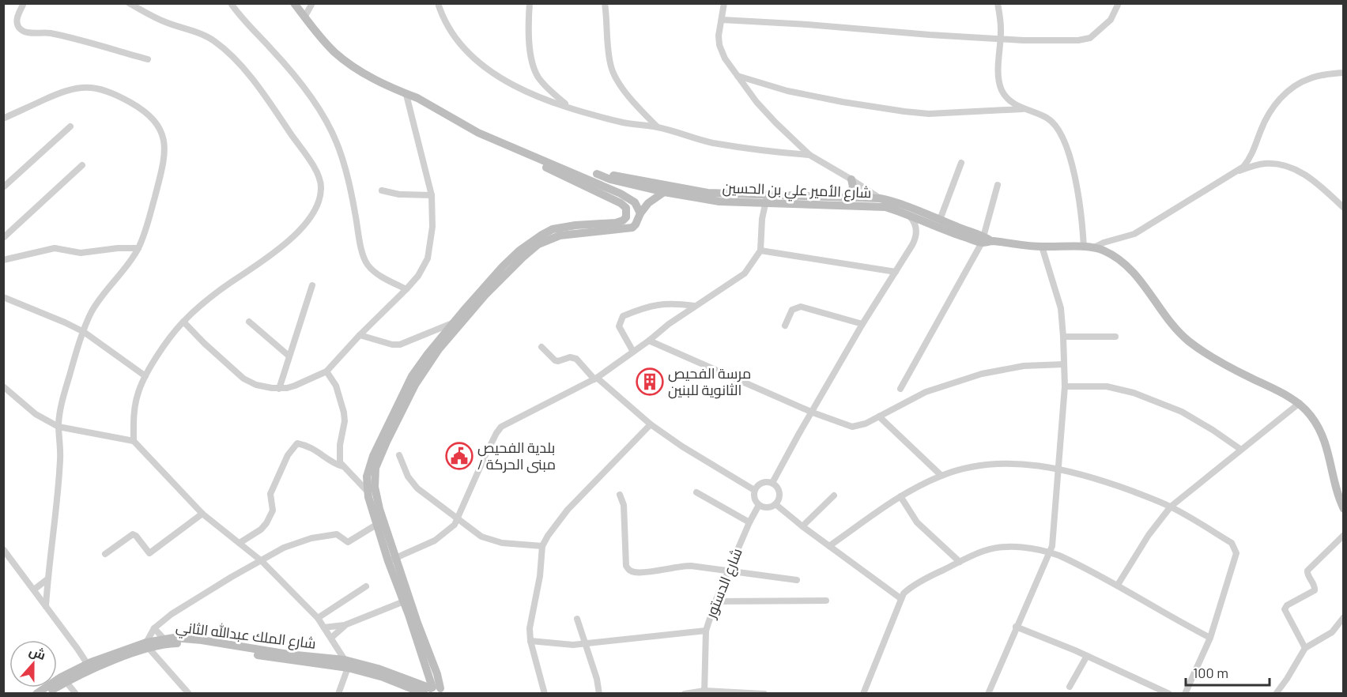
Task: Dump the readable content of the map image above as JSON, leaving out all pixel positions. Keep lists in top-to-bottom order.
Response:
{
  "streets": {
    "street": ["شارع الأمير علي بن الحسين", "شارع الدستور", "شارع الملك عبدالله الثاني"]
  },
  "places": {
    "building": ["مرسة الفحيص الثانوية للبنين"],
    "public building": ["بلدية الفحيص / مبنى الحركة"]
  },
  "scale_bar": "100 m",
  "north": "top"
}
